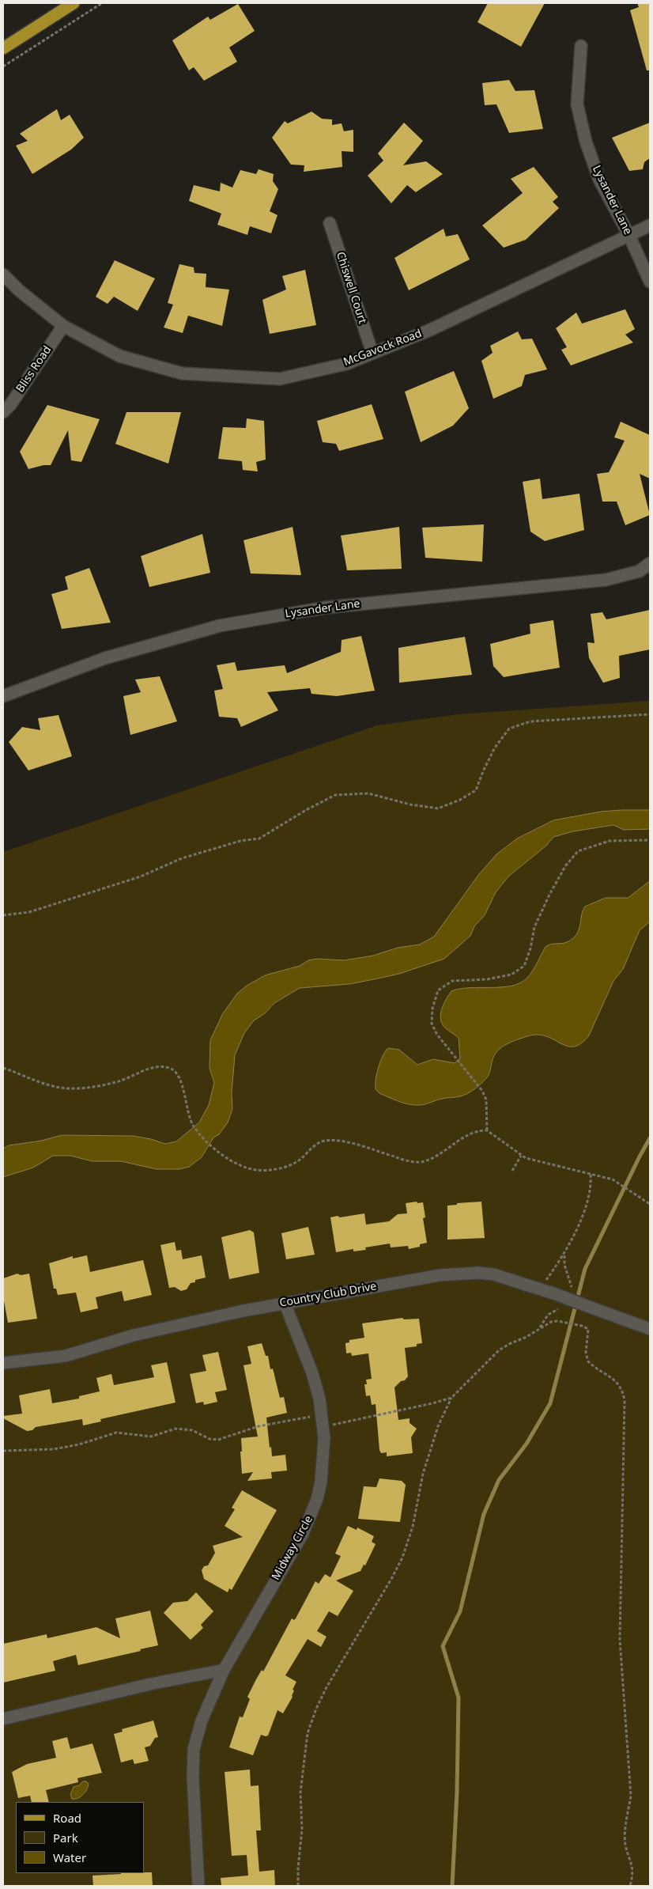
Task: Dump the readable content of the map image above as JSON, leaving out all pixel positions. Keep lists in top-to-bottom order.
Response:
{
  "streets": {
    "street": [
      "Lysander Lane",
      "Chiswell Court",
      "McGavock Road",
      "Bliss Road",
      "Country Club Drive",
      "Midway Circle"
    ]
  },
  "crossings": [
    ["Lysander Lane", "McGavock Road"],
    ["Chiswell Court", "McGavock Road"],
    ["McGavock Road", "Bliss Road"],
    ["Country Club Drive", "Midway Circle"]
  ],
  "legend": ["Road", "Park", "Water"]
}
